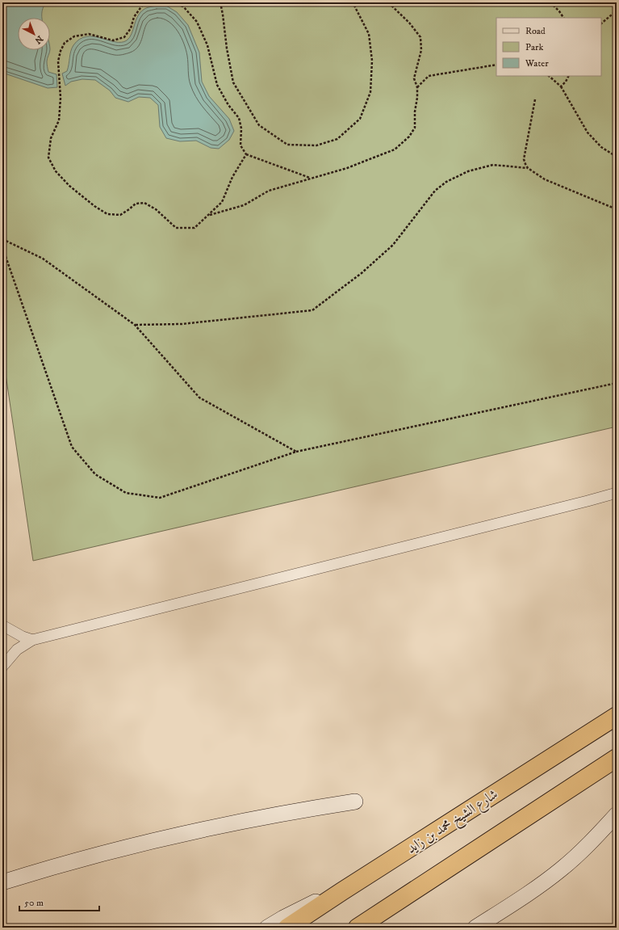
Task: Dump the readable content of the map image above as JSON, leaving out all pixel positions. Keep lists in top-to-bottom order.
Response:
{
  "streets": {
    "highway": ["شارع الشيخ محمد بن زايد"]
  },
  "legend": ["Road", "Park", "Water"],
  "scale_bar": "50 m",
  "north": "bottom right"
}
